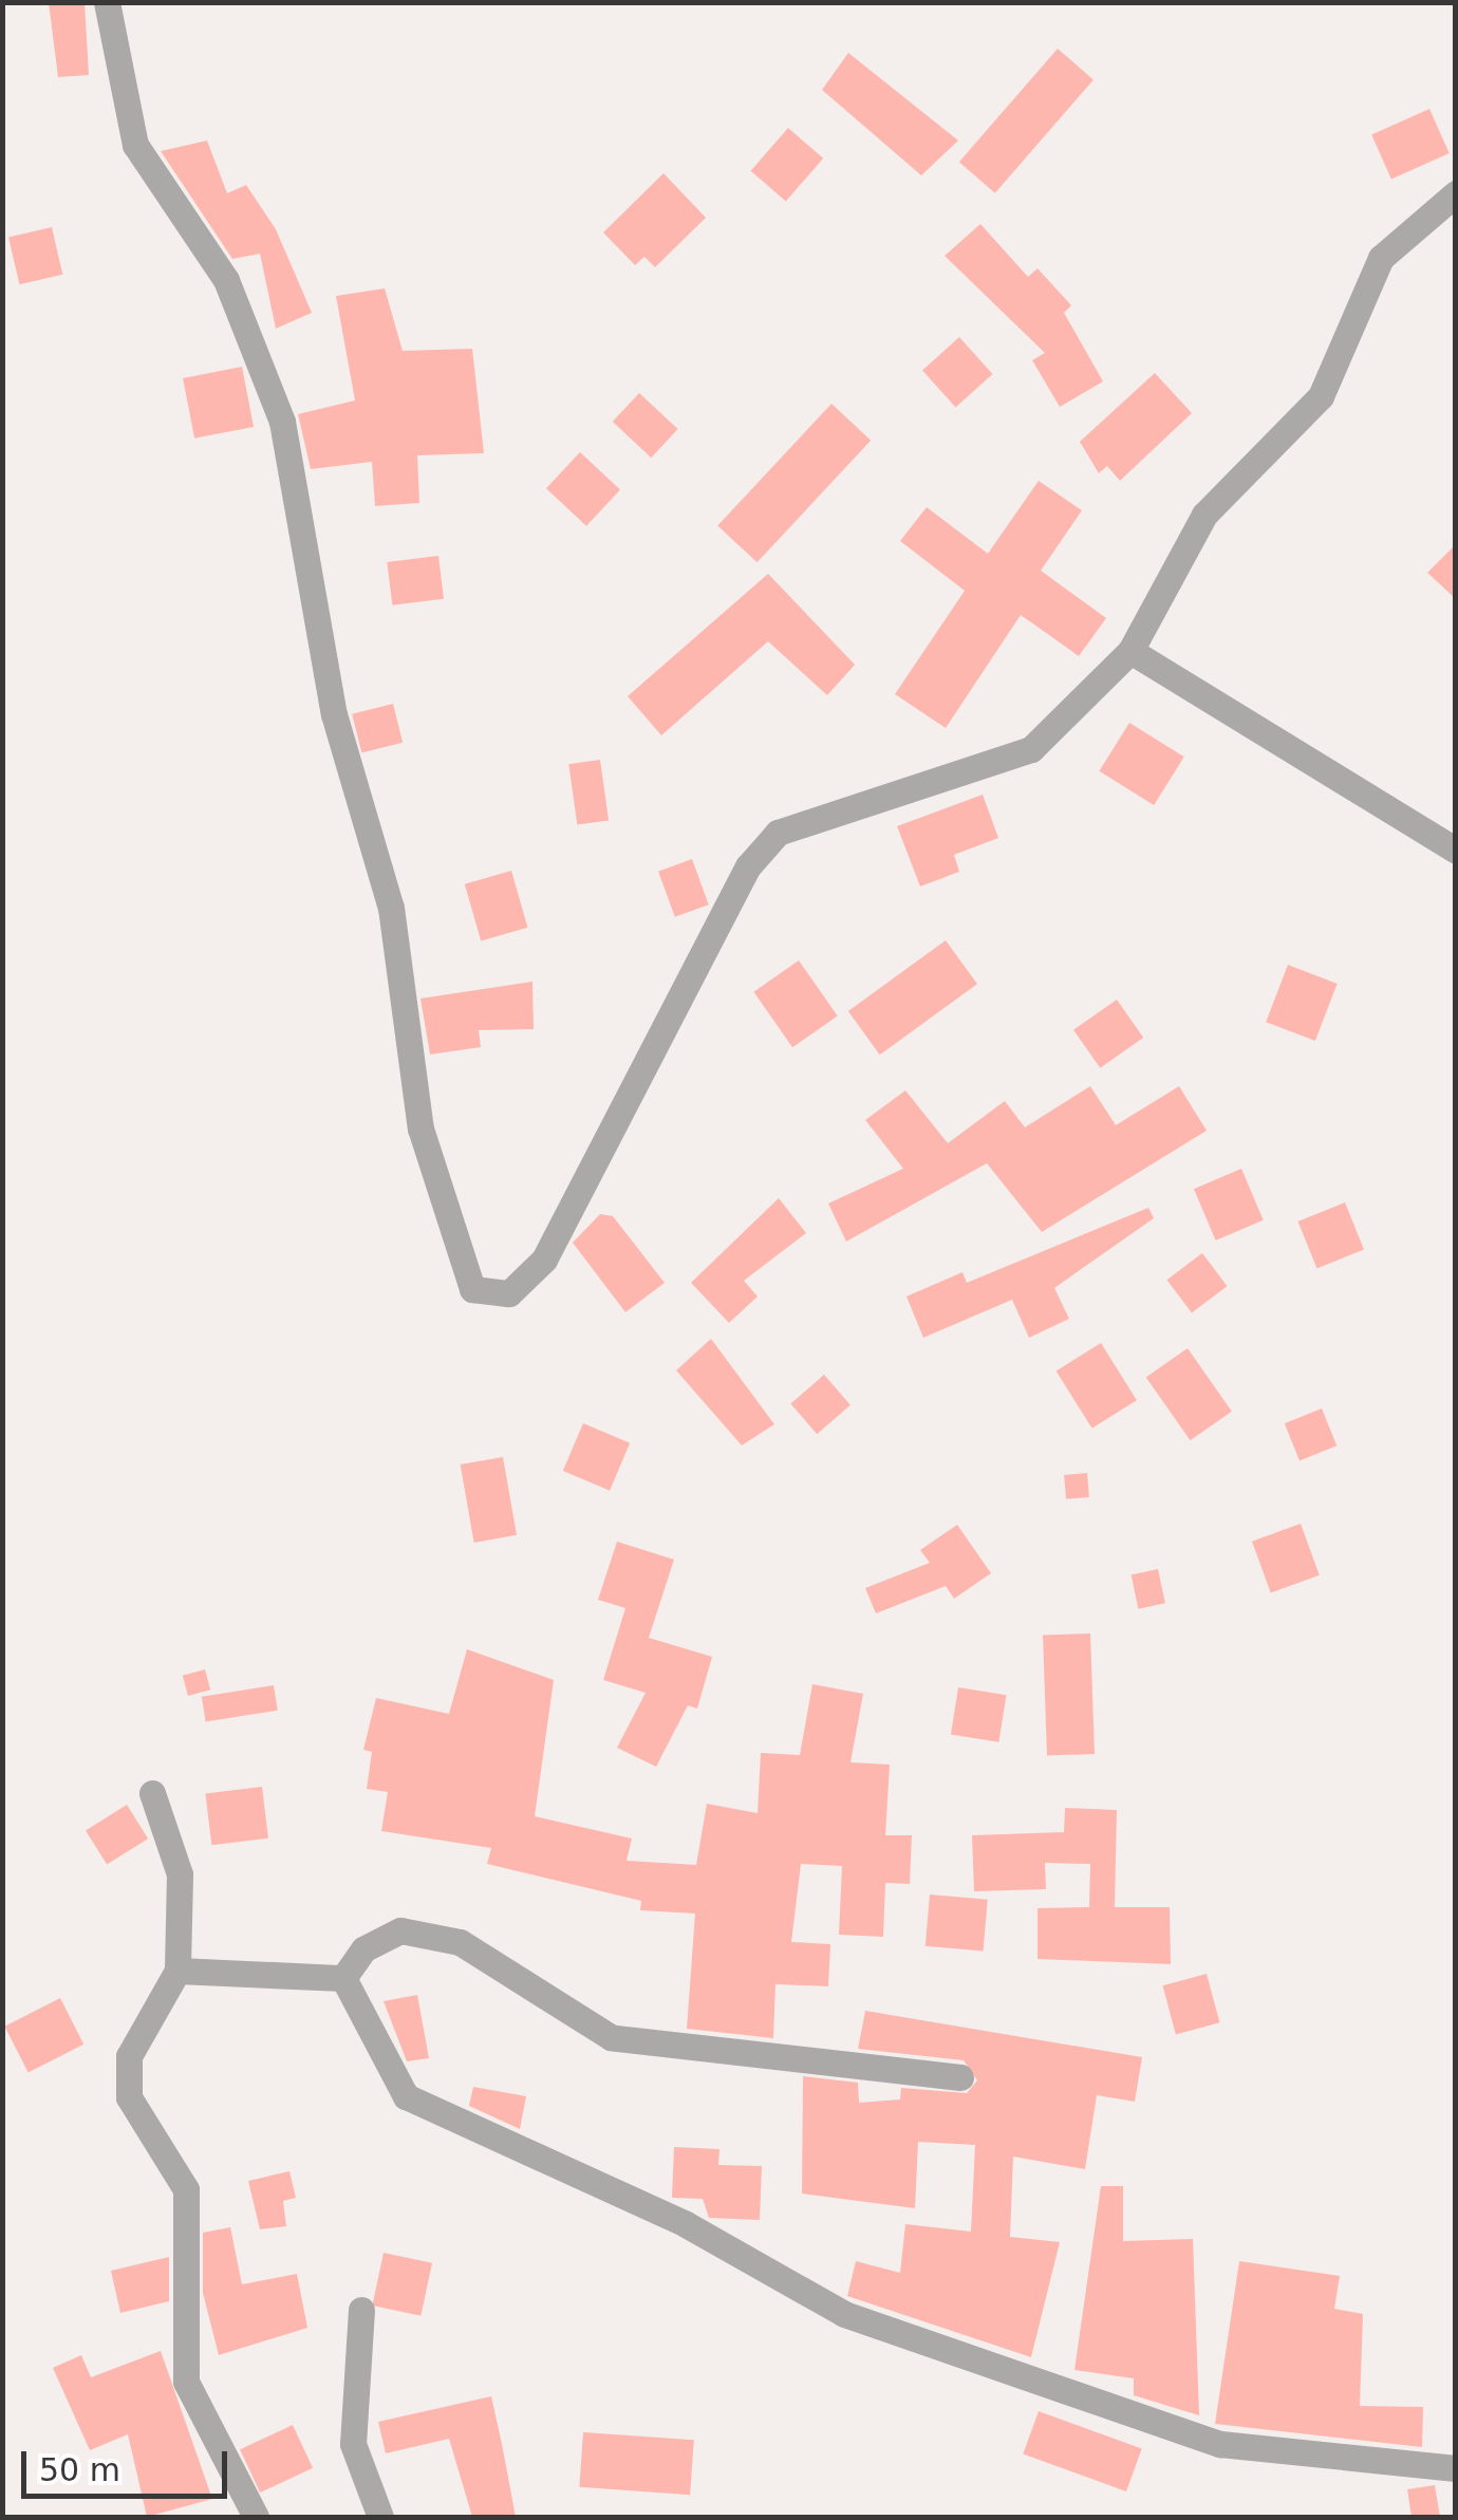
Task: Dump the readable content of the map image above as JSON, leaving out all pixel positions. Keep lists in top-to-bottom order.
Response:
{
  "scale_bar": "50 m"
}
